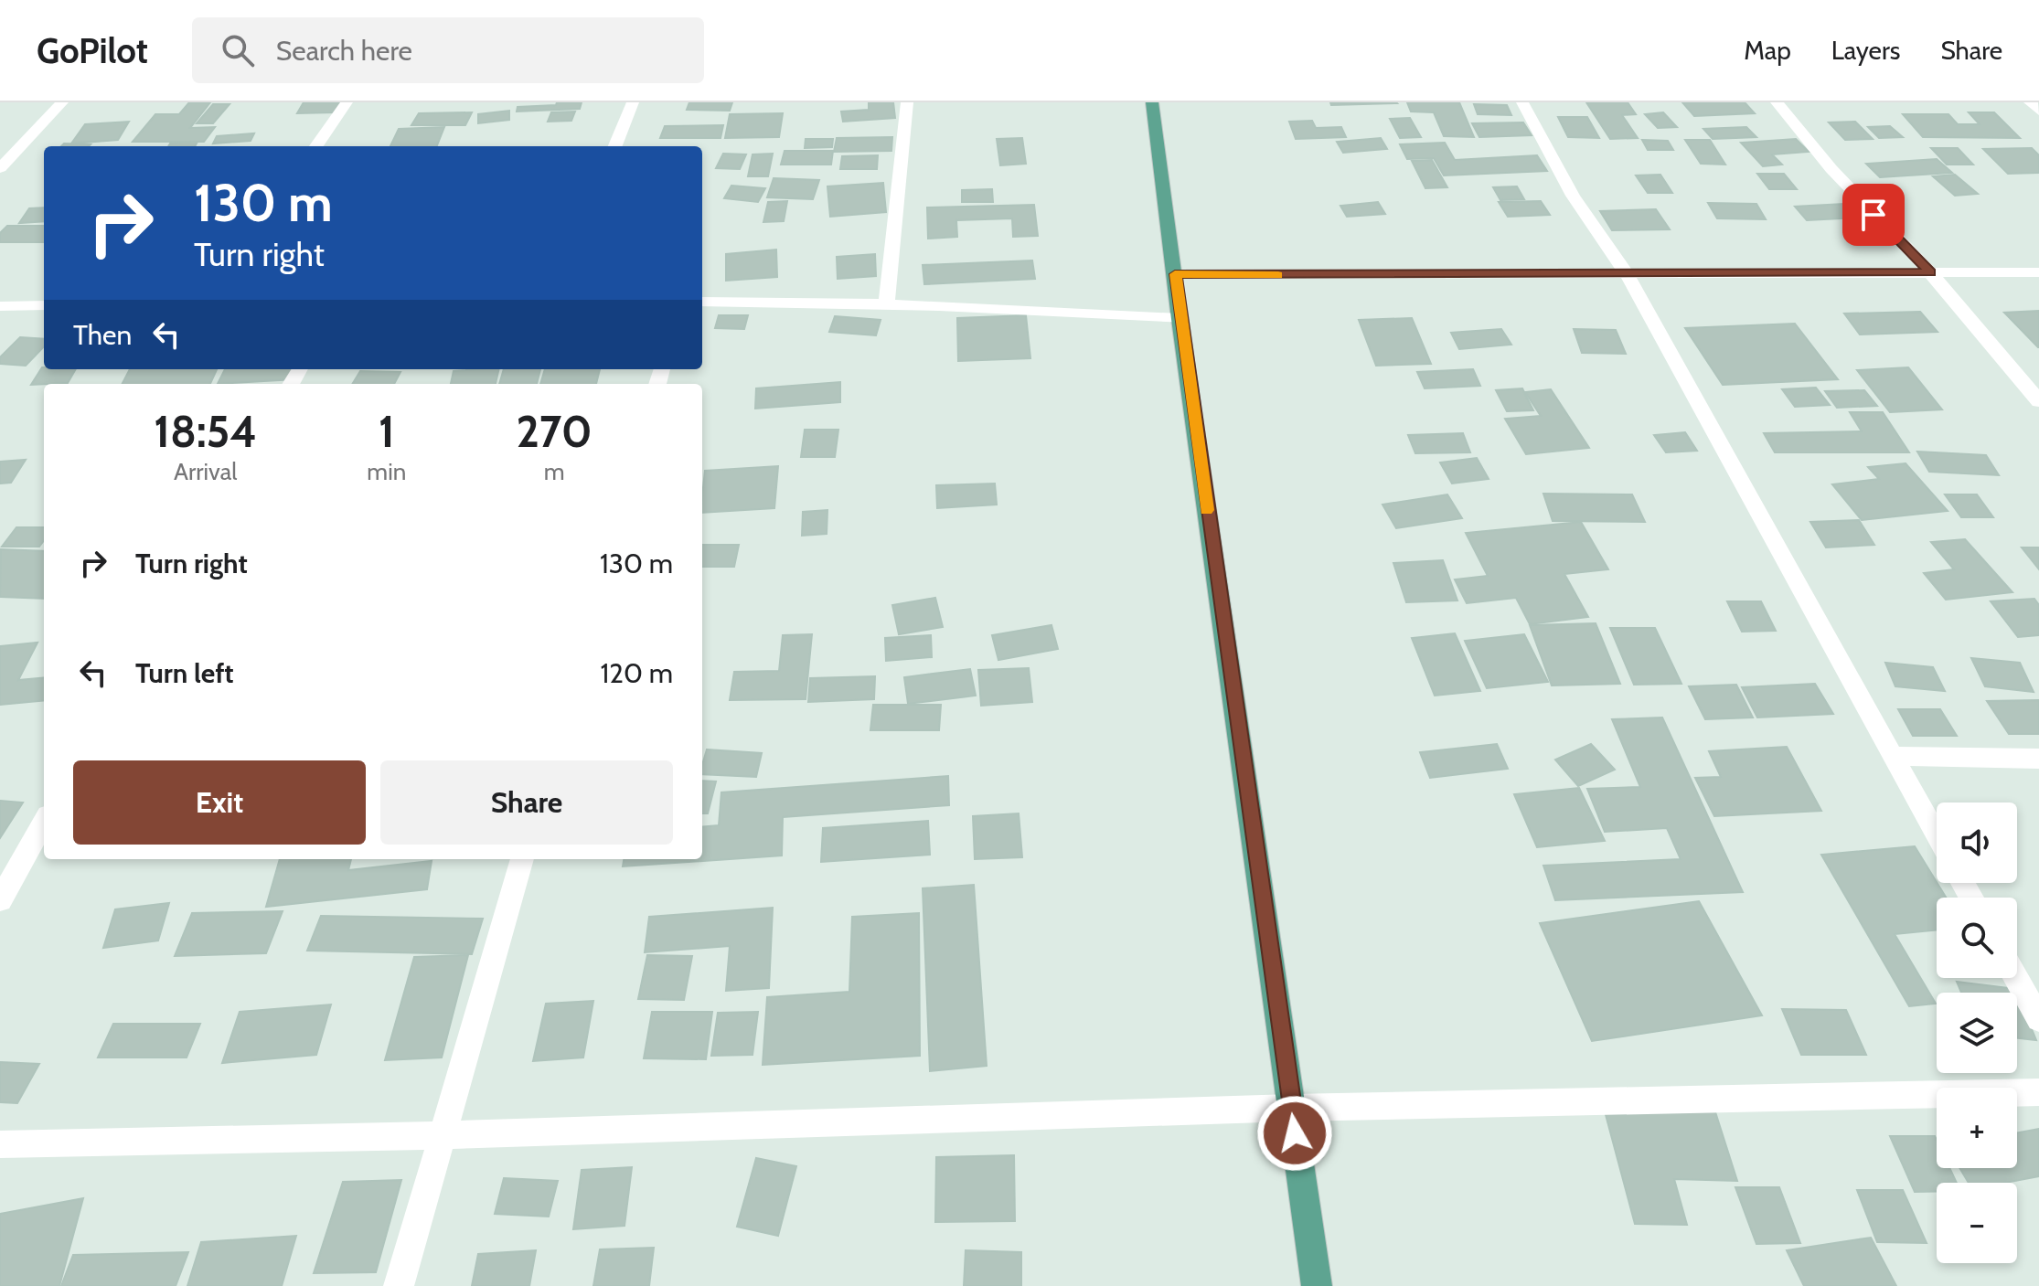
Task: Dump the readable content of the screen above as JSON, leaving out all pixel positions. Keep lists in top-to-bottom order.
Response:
{
  "page": {
    "header": "GoPilot",
    "search": "Search here",
    "nav": ["Map", "Layers", "Share"],
    "turn": ["130 m", "Turn right"],
    "then": "Then",
    "eta": [
      "18:54",
      "Arrival",
      "1",
      "min",
      "270",
      "m"
    ],
    "list": [
      {
        "name": "Turn right",
        "value": "130 m"
      },
      {
        "name": "Turn left",
        "value": "120 m"
      }
    ],
    "buttons": ["Exit", "Share"],
    "map_buttons": ["+", "−"]
  }
}
